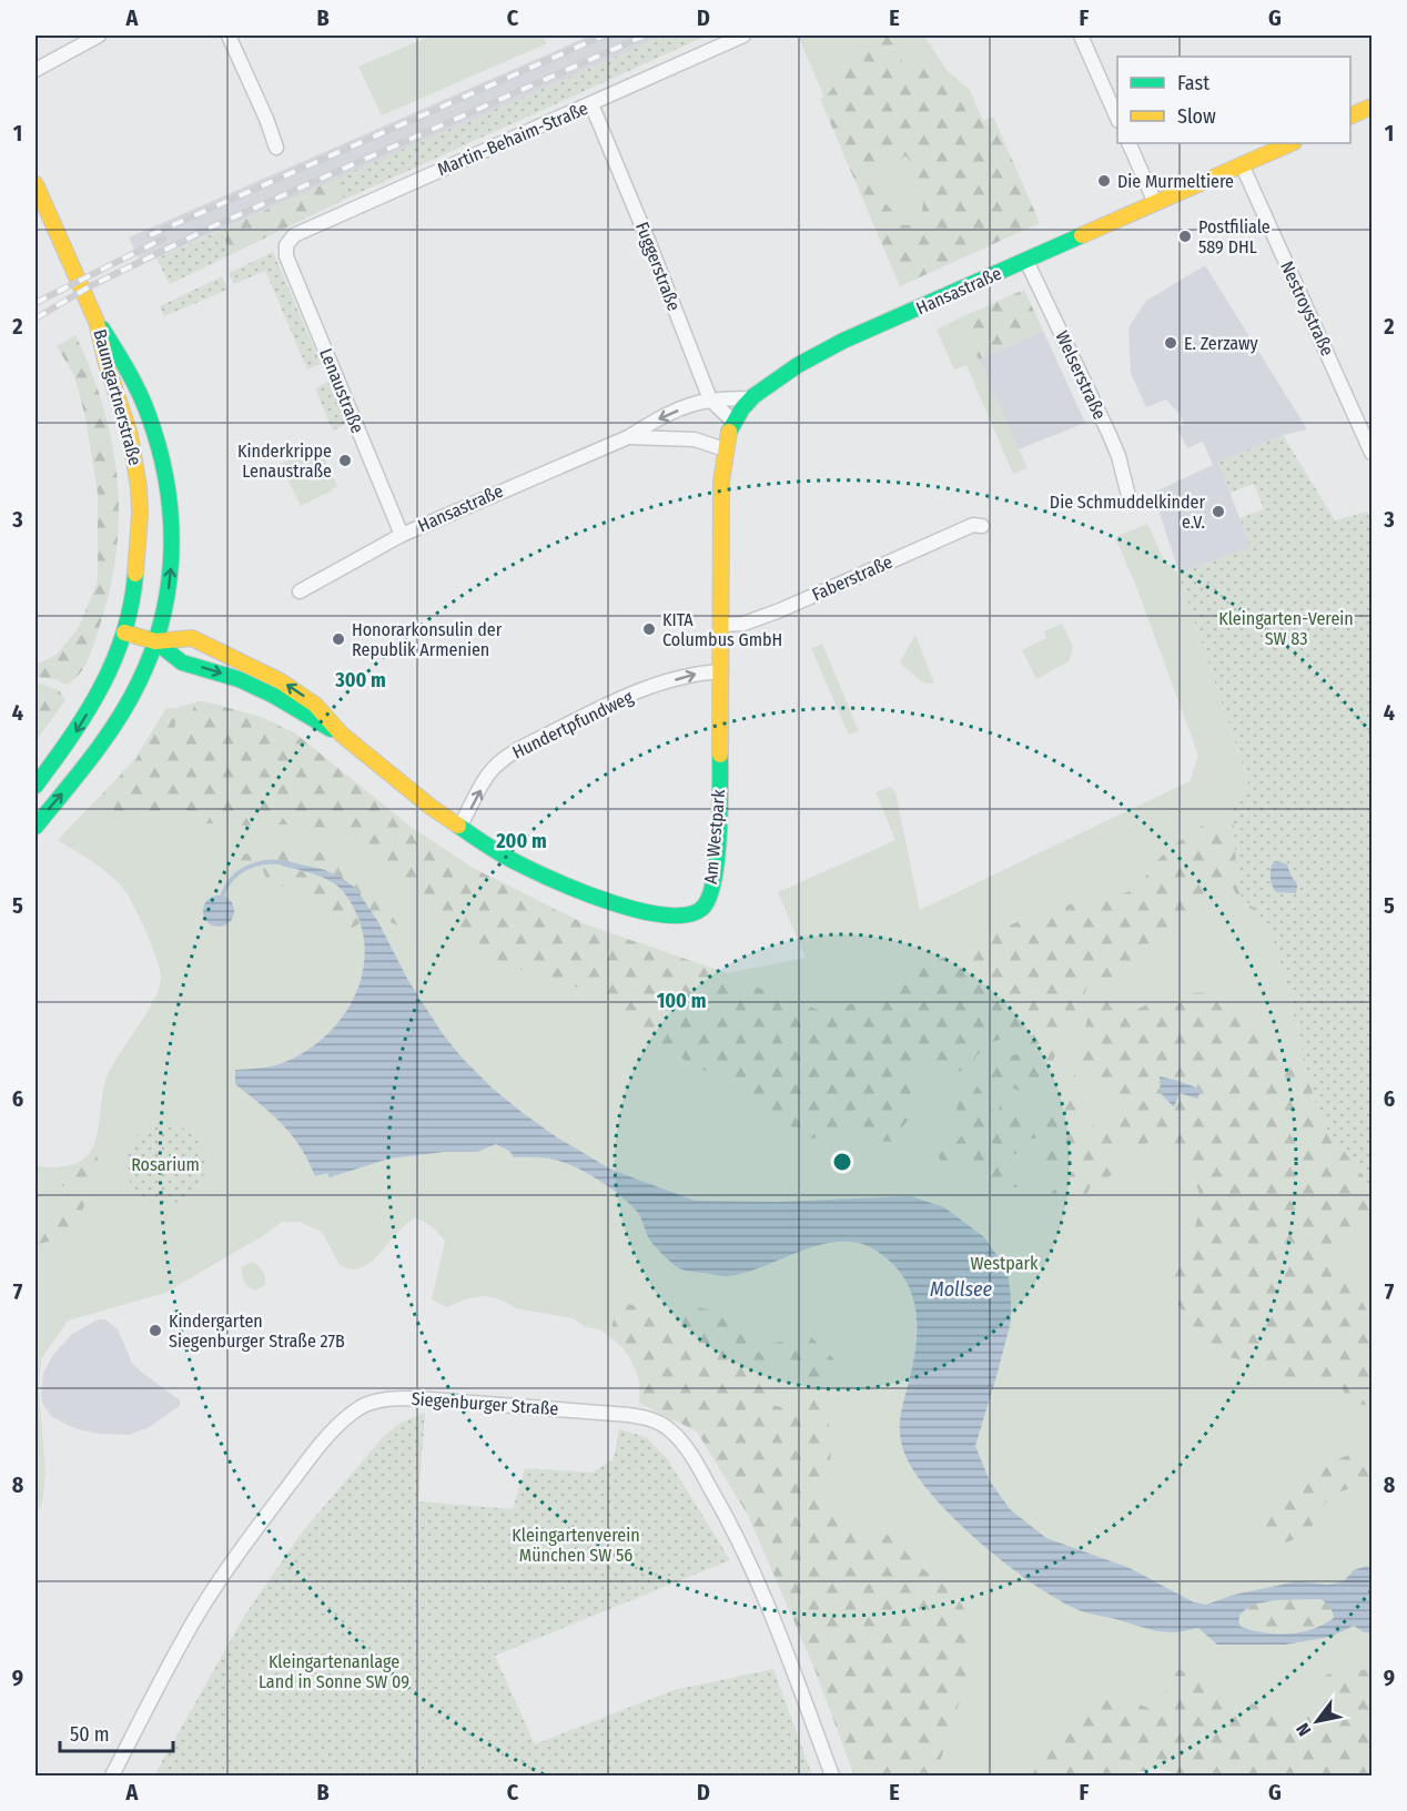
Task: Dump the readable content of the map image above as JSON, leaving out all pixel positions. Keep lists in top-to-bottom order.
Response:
{
  "streets": {
    "street": [
      "Martin-Behaim-Straße",
      "Fuggerstraße",
      "Hansastraße",
      "Nestroystraße",
      "Welserstraße",
      "Lenaustraße",
      "Baumgartnerstraße",
      "Faberstraße",
      "Hundertpfundweg",
      "Am Westpark",
      "Siegenburger Straße"
    ]
  },
  "crossings": [
    ["Martin-Behaim-Straße", "Fuggerstraße"],
    ["Martin-Behaim-Straße", "Lenaustraße"],
    ["Fuggerstraße", "Hansastraße"],
    ["Fuggerstraße", "Am Westpark"],
    ["Hansastraße", "Nestroystraße"],
    ["Hansastraße", "Welserstraße"],
    ["Hansastraße", "Lenaustraße"],
    ["Hansastraße", "Am Westpark"],
    ["Baumgartnerstraße", "Am Westpark"],
    ["Faberstraße", "Am Westpark"],
    ["Hundertpfundweg", "Am Westpark"]
  ],
  "one_way": ["Hundertpfundweg"],
  "water": ["Mollsee"],
  "parks": [
    "Kleingarten-Verein SW 83",
    "Rosarium",
    "Westpark",
    "Kleingartenverein München SW 56",
    "Kleingartenanlage Land in Sonne SW 09"
  ],
  "places": [
    "Die Murmeltiere",
    "Postfiliale 589 DHL",
    "E. Zerzawy",
    "Kinderkrippe Lenaustraße",
    "Die Schmuddelkinder e.V.",
    "KITA Columbus GmbH",
    "Honorarkonsulin der Republik Armenien",
    "Kindergarten Siegenburger Straße 27B"
  ],
  "legend": ["Fast", "Slow"],
  "scale_bar": "50 m",
  "north": "bottom left",
  "grid": {
    "columns": [
      "A",
      "B",
      "C",
      "D",
      "E",
      "F",
      "G"
    ],
    "rows": [
      "1",
      "2",
      "3",
      "4",
      "5",
      "6",
      "7",
      "8",
      "9"
    ]
  },
  "rings": ["300 m", "200 m", "100 m"]
}
